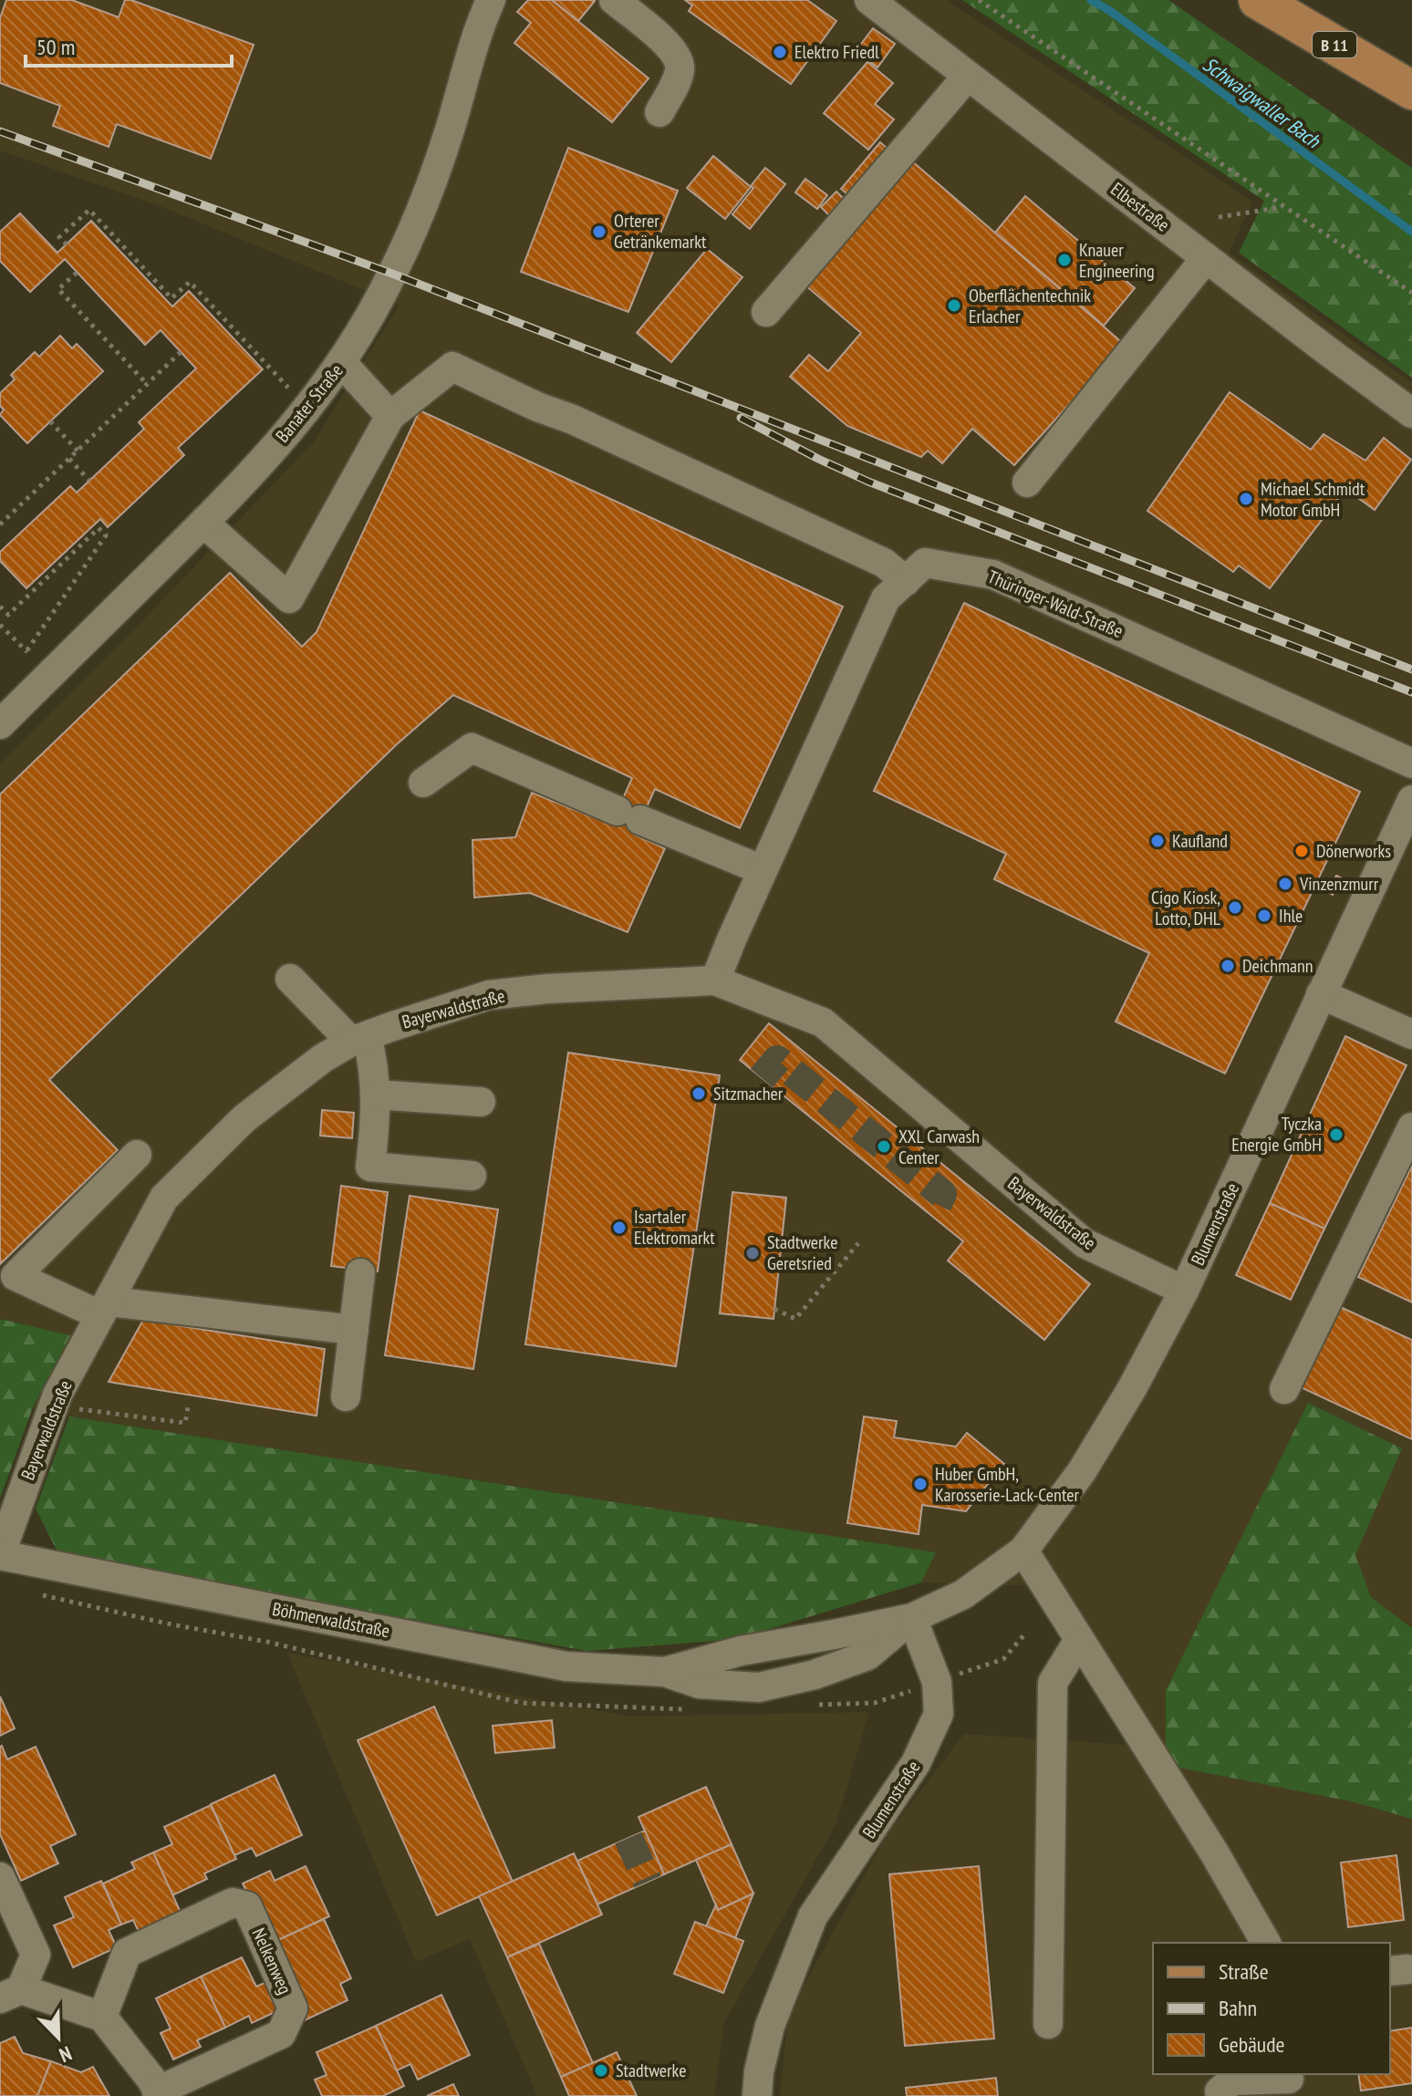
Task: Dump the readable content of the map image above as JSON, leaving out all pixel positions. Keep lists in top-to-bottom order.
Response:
{
  "streets": {
    "main road": ["B 11"],
    "street": [
      "Elbestraße",
      "Banater Straße",
      "Thüringer-Wald-Straße",
      "Bayerwaldstraße",
      "Blumenstraße",
      "Böhmerwaldstraße",
      "Nelkenweg"
    ]
  },
  "crossings": [
    ["Thüringer-Wald-Straße", "Bayerwaldstraße"],
    ["Bayerwaldstraße", "Blumenstraße"],
    ["Bayerwaldstraße", "Böhmerwaldstraße"],
    ["Blumenstraße", "Böhmerwaldstraße"]
  ],
  "water": ["Schwaigwaller Bach"],
  "places": [
    "Elektro Friedl",
    "Orterer Getränkemarkt",
    "Knauer Engineering",
    "Oberflächentechnik Erlacher",
    "Michael Schmidt Motor GmbH",
    "Kaufland",
    "Dönerworks",
    "Vinzenzmurr",
    "Cigo Kiosk, Lotto, DHL",
    "Ihle",
    "Deichmann",
    "Sitzmacher",
    "Tyczka Energie GmbH",
    "XXL Carwash Center",
    "Isartaler Elektromarkt",
    "Stadtwerke Geretsried",
    "Huber GmbH, Karosserie-Lack-Center",
    "Stadtwerke"
  ],
  "legend": ["Straße", "Bahn", "Gebäude"],
  "scale_bar": "50 m",
  "north": "bottom right"
}
